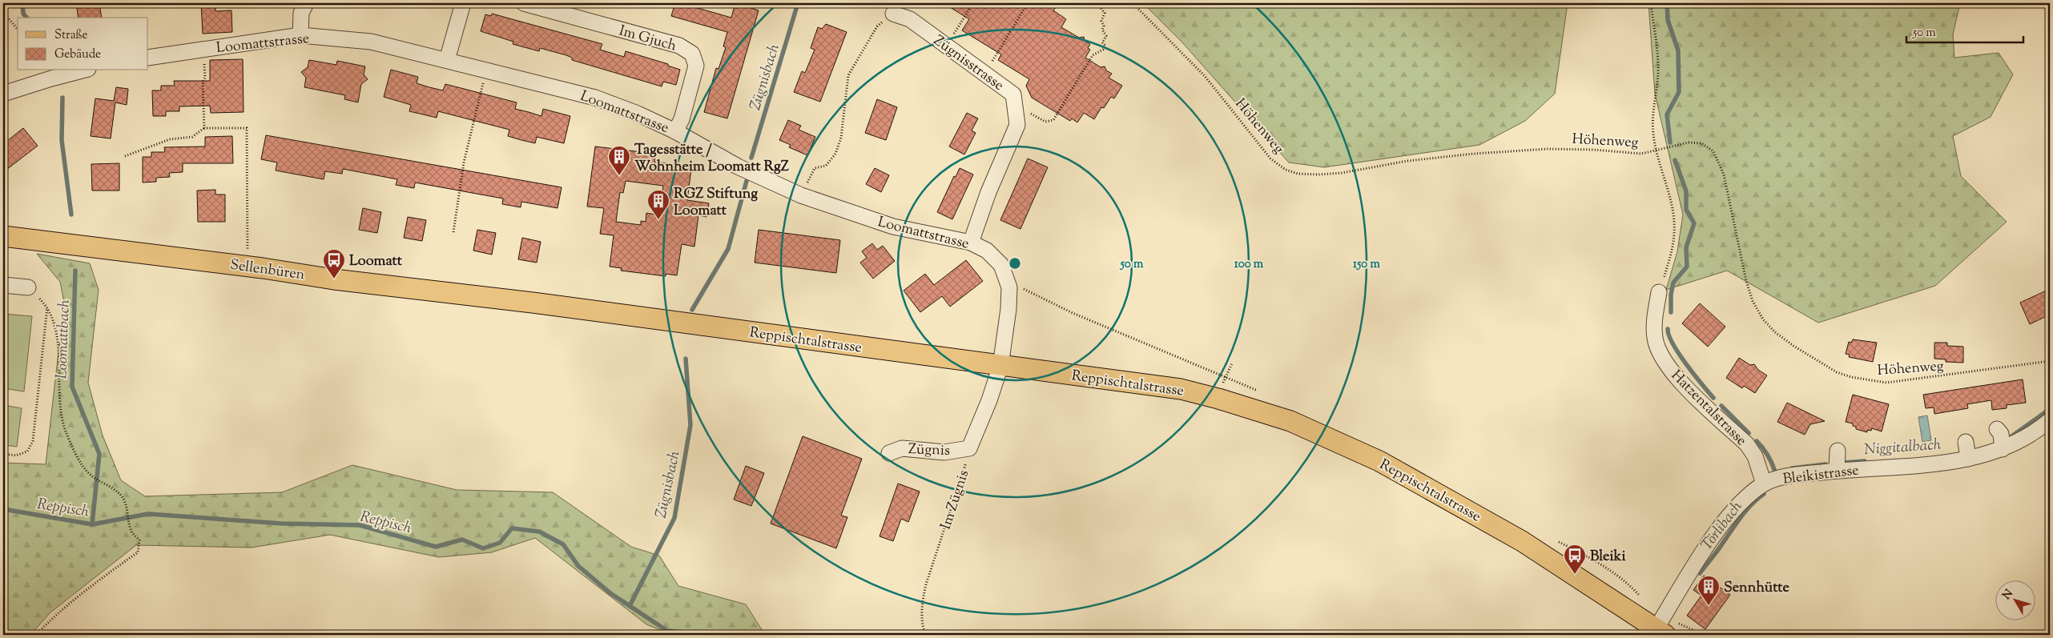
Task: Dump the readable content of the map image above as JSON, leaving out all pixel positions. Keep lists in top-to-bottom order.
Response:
{
  "streets": {
    "main road": ["Sellenbüren", "Reppischtalstrasse"],
    "street": [
      "Im Gjuch",
      "Loomattstrasse",
      "Zügnisstrasse",
      "Hatzentalstrasse",
      "Zügnis",
      "Bleikistrasse"
    ],
    "path": ["Höhenweg", "Im Zügnis"]
  },
  "crossings": [
    ["Im Gjuch", "Loomattstrasse"],
    ["Loomattstrasse", "Zügnisstrasse"],
    ["Loomattstrasse", "Reppischtalstrasse"],
    ["Sellenbüren", "Reppischtalstrasse"],
    ["Reppischtalstrasse", "Bleikistrasse"],
    ["Hatzentalstrasse", "Bleikistrasse"],
    ["Zügnis", "Im Zügnis"]
  ],
  "water": [
    "Zügnisbach",
    "Loomattbach",
    "Niggitalbach",
    "Reppisch",
    "Törlibach"
  ],
  "places": {
    "building": ["Tagesstätte / Wohnheim Loomatt RgZ", "RGZ Stiftung Loomatt", "Sennhütte"],
    "bus stop": ["Loomatt", "Bleiki"]
  },
  "legend": ["Straße", "Gebäude"],
  "scale_bar": "50 m",
  "north": "top left",
  "rings": ["50 m", "100 m", "150 m"]
}
